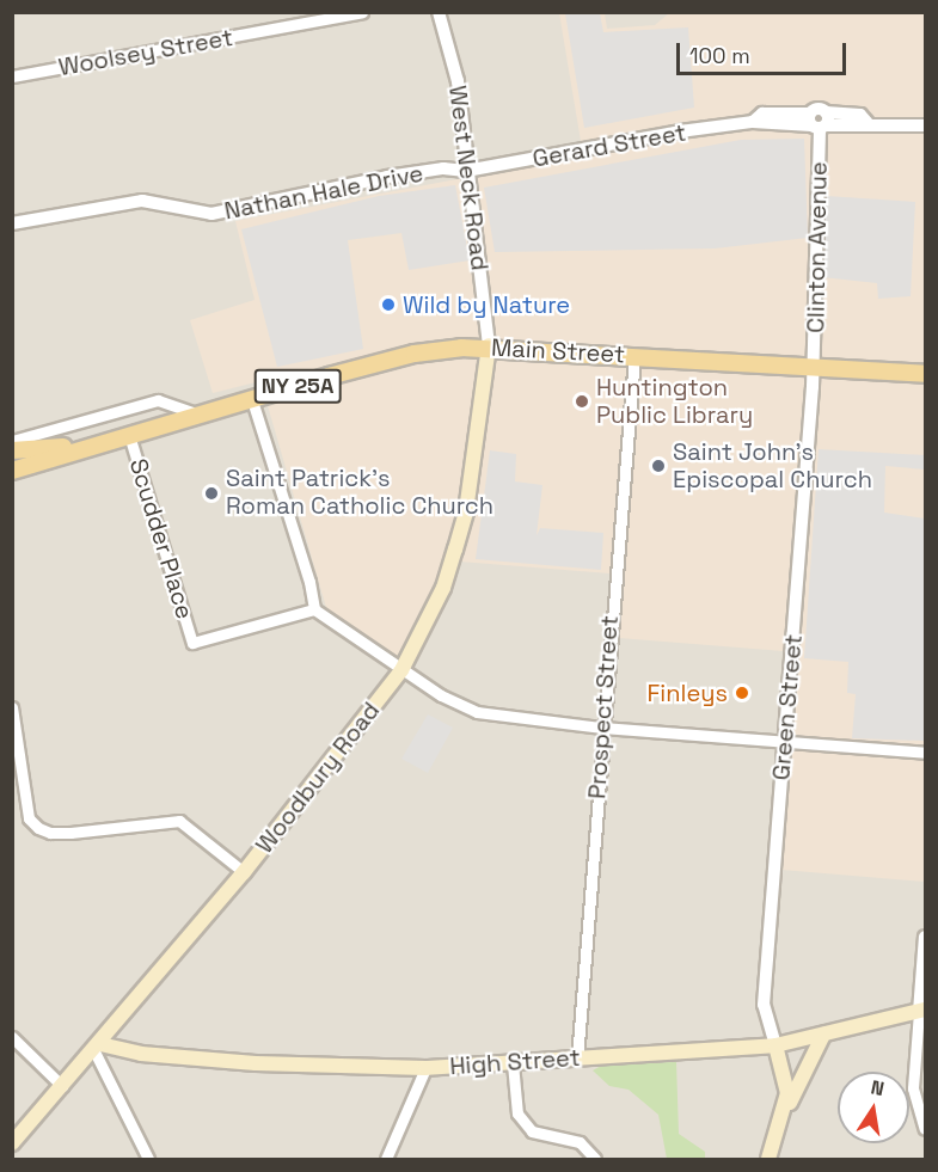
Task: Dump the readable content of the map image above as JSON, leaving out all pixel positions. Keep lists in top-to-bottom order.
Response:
{
  "streets": {
    "main road": [
      "Main Street",
      "NY 25A",
      "Woodbury Road",
      "High Street"
    ],
    "street": [
      "Woolsey Street",
      "Gerard Street",
      "West Neck Road",
      "Nathan Hale Drive",
      "Clinton Avenue",
      "Scudder Place",
      "Prospect Street",
      "Green Street"
    ]
  },
  "crossings": [
    ["Gerard Street", "West Neck Road"],
    ["Gerard Street", "Nathan Hale Drive"],
    ["Gerard Street", "Clinton Avenue"],
    ["West Neck Road", "Nathan Hale Drive"],
    ["West Neck Road", "Main Street"],
    ["West Neck Road", "Woodbury Road"],
    ["Clinton Avenue", "Main Street"],
    ["Clinton Avenue", "Green Street"],
    ["Main Street", "Scudder Place"],
    ["Main Street", "Prospect Street"],
    ["Main Street", "Green Street"],
    ["Main Street", "Woodbury Road"],
    ["Prospect Street", "High Street"],
    ["Green Street", "High Street"],
    ["Woodbury Road", "High Street"]
  ],
  "places": [
    "Wild by Nature",
    "Huntington Public Library",
    "Saint John's Episcopal Church",
    "Saint Patrick's Roman Catholic Church",
    "Finleys"
  ],
  "scale_bar": "100 m",
  "north": "top"
}
